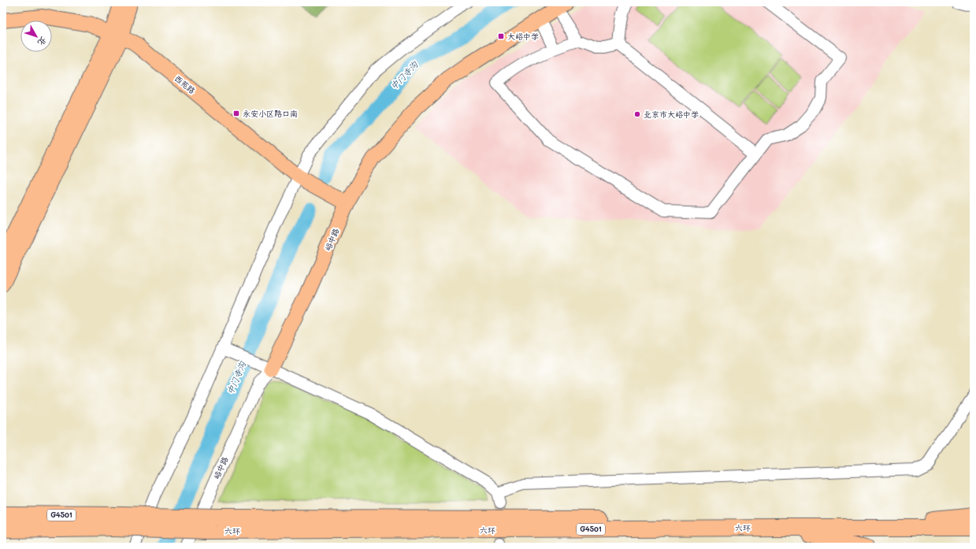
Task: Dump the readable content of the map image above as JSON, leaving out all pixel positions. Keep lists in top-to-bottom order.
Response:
{
  "streets": {
    "highway": ["G4501", "六环"],
    "main road": ["西苑路", "峪中路"]
  },
  "crossings": [
    ["西苑路", "峪中路"]
  ],
  "water": ["中门寺沟"],
  "places": {
    "transit": ["大峪中学", "永安小区路口南"],
    "other": ["北京市大峪中学"]
  },
  "north": "bottom right"
}
